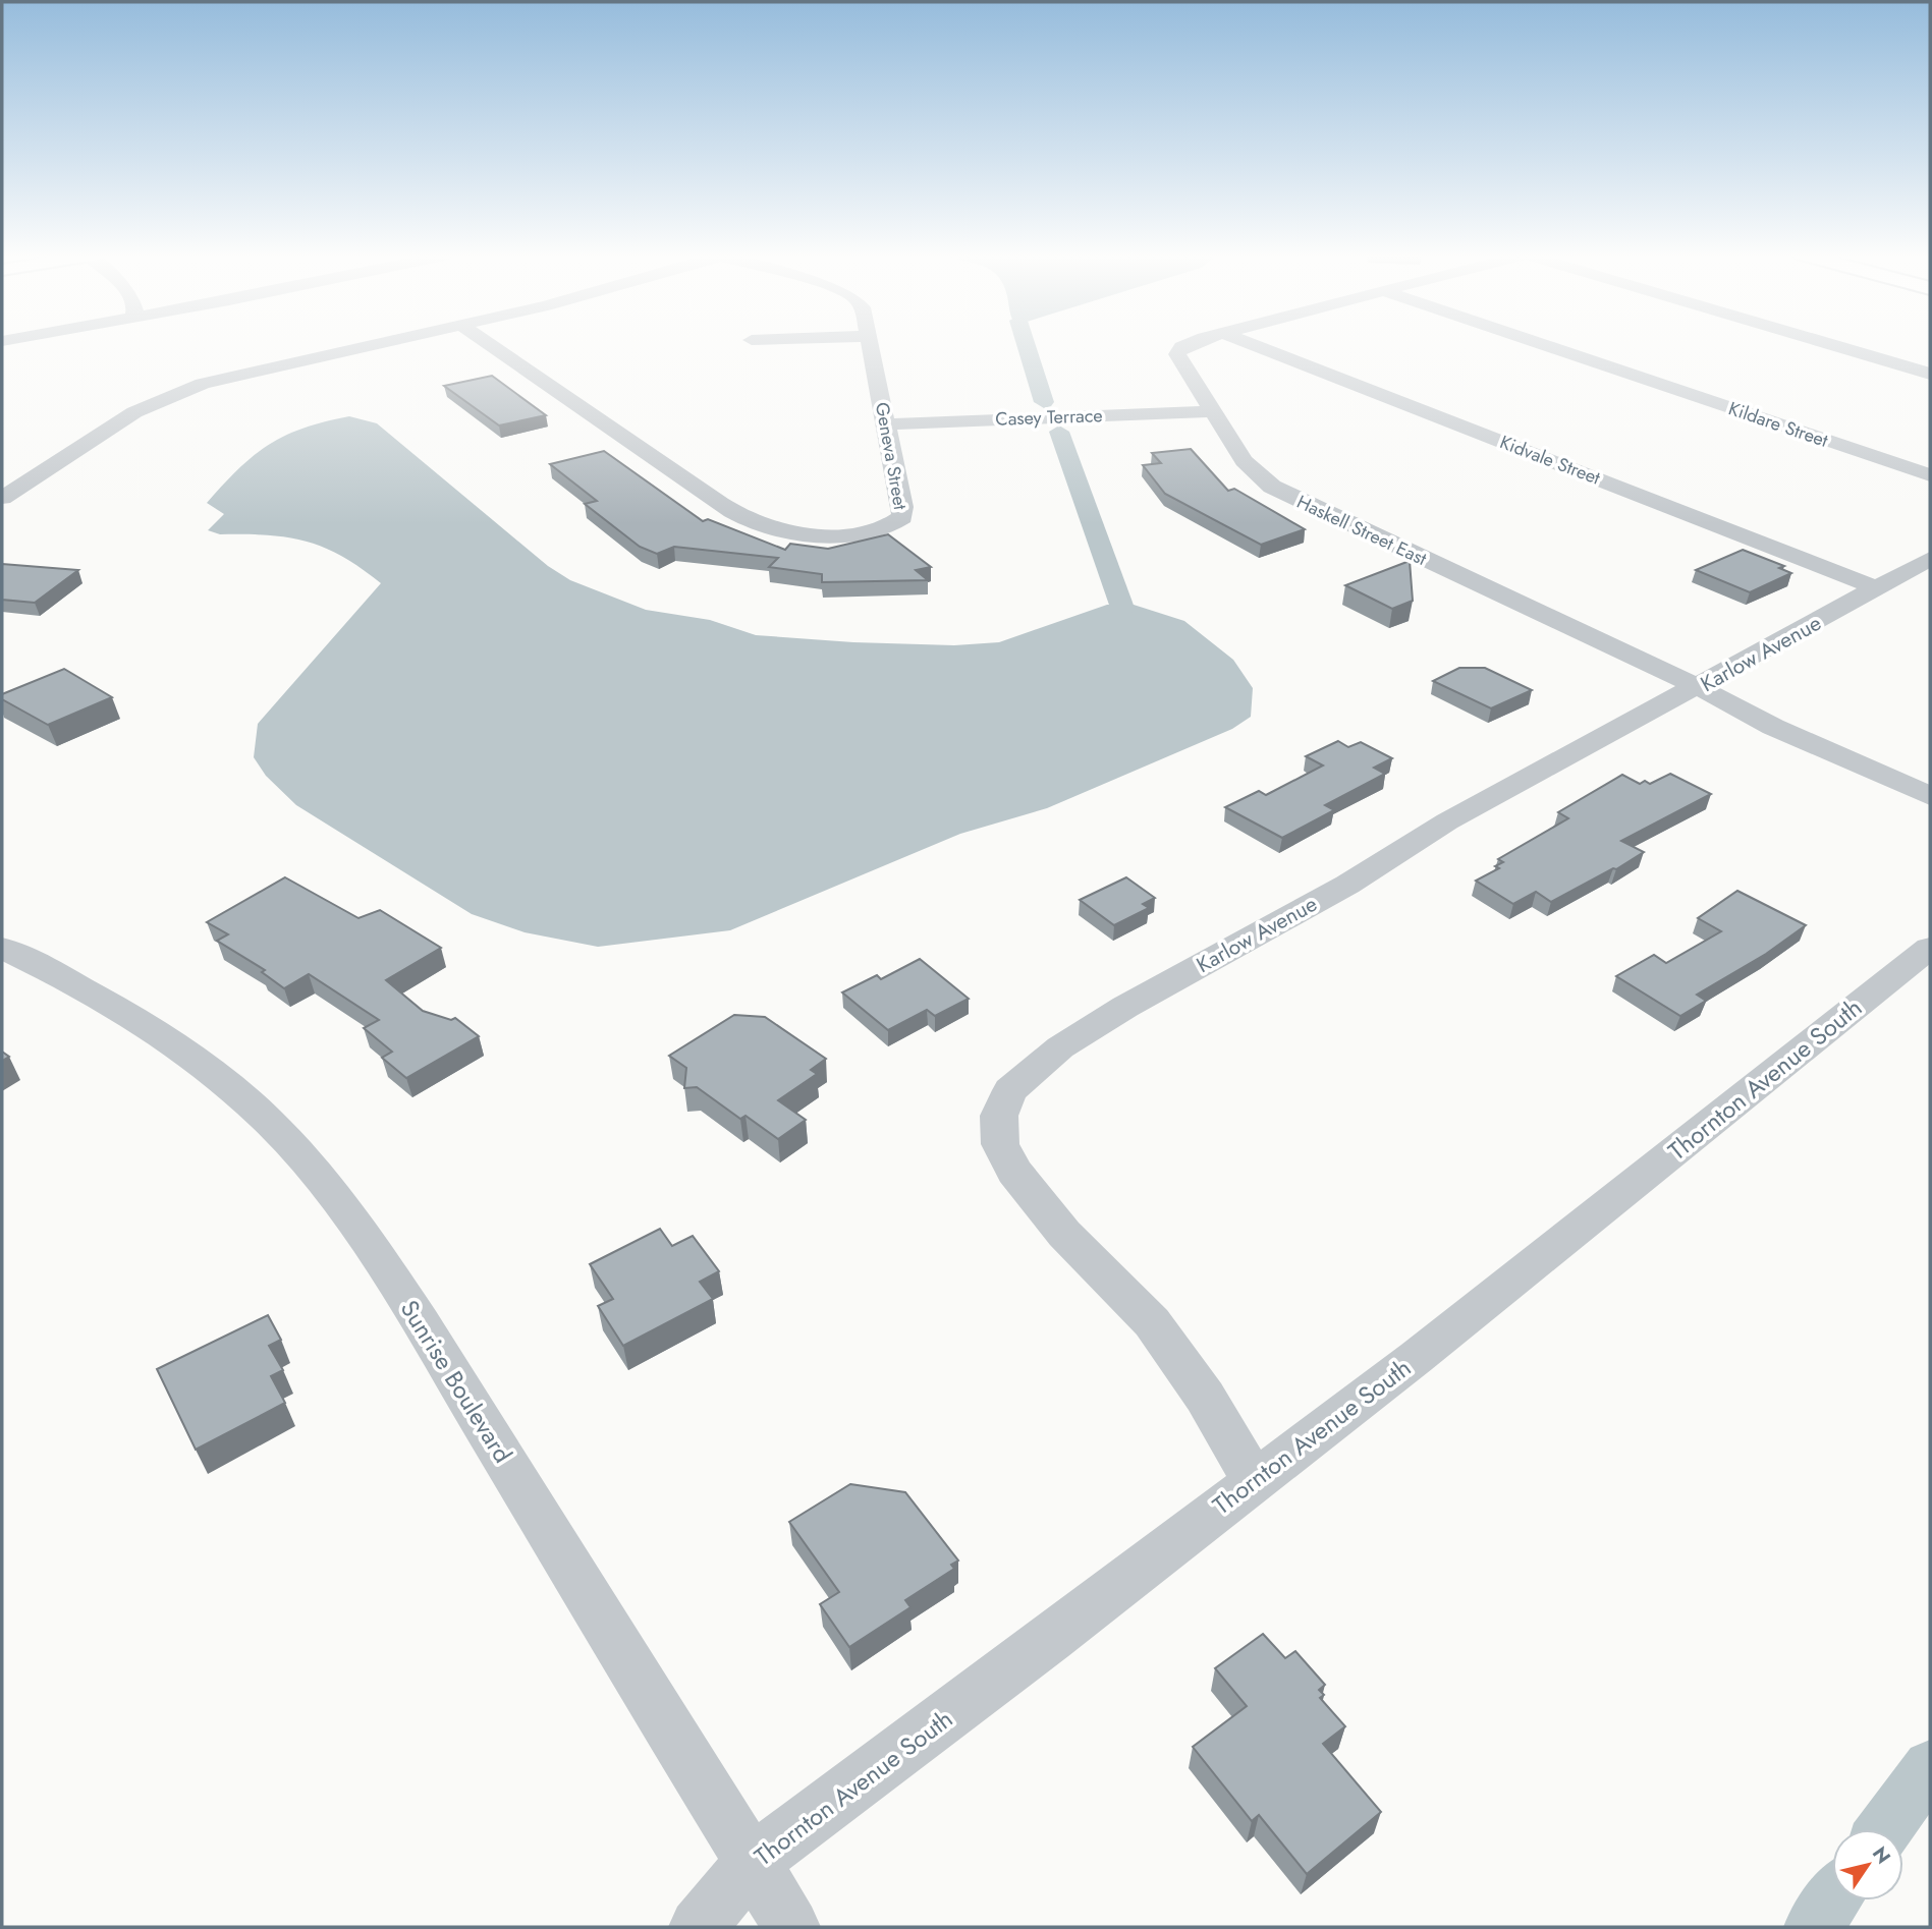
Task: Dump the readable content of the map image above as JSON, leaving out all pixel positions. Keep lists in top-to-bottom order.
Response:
{
  "streets": {
    "street": [
      "Casey Terrace",
      "Kildare Street",
      "Geneva Street",
      "Kidvale Street",
      "Haskell Street East",
      "Karlow Avenue",
      "Thornton Avenue South",
      "Sunrise Boulevard"
    ]
  },
  "crossings": [
    ["Casey Terrace", "Geneva Street"],
    ["Casey Terrace", "Haskell Street East"],
    ["Kidvale Street", "Karlow Avenue"],
    ["Haskell Street East", "Karlow Avenue"],
    ["Karlow Avenue", "Thornton Avenue South"],
    ["Thornton Avenue South", "Sunrise Boulevard"]
  ],
  "north": "top right"
}
